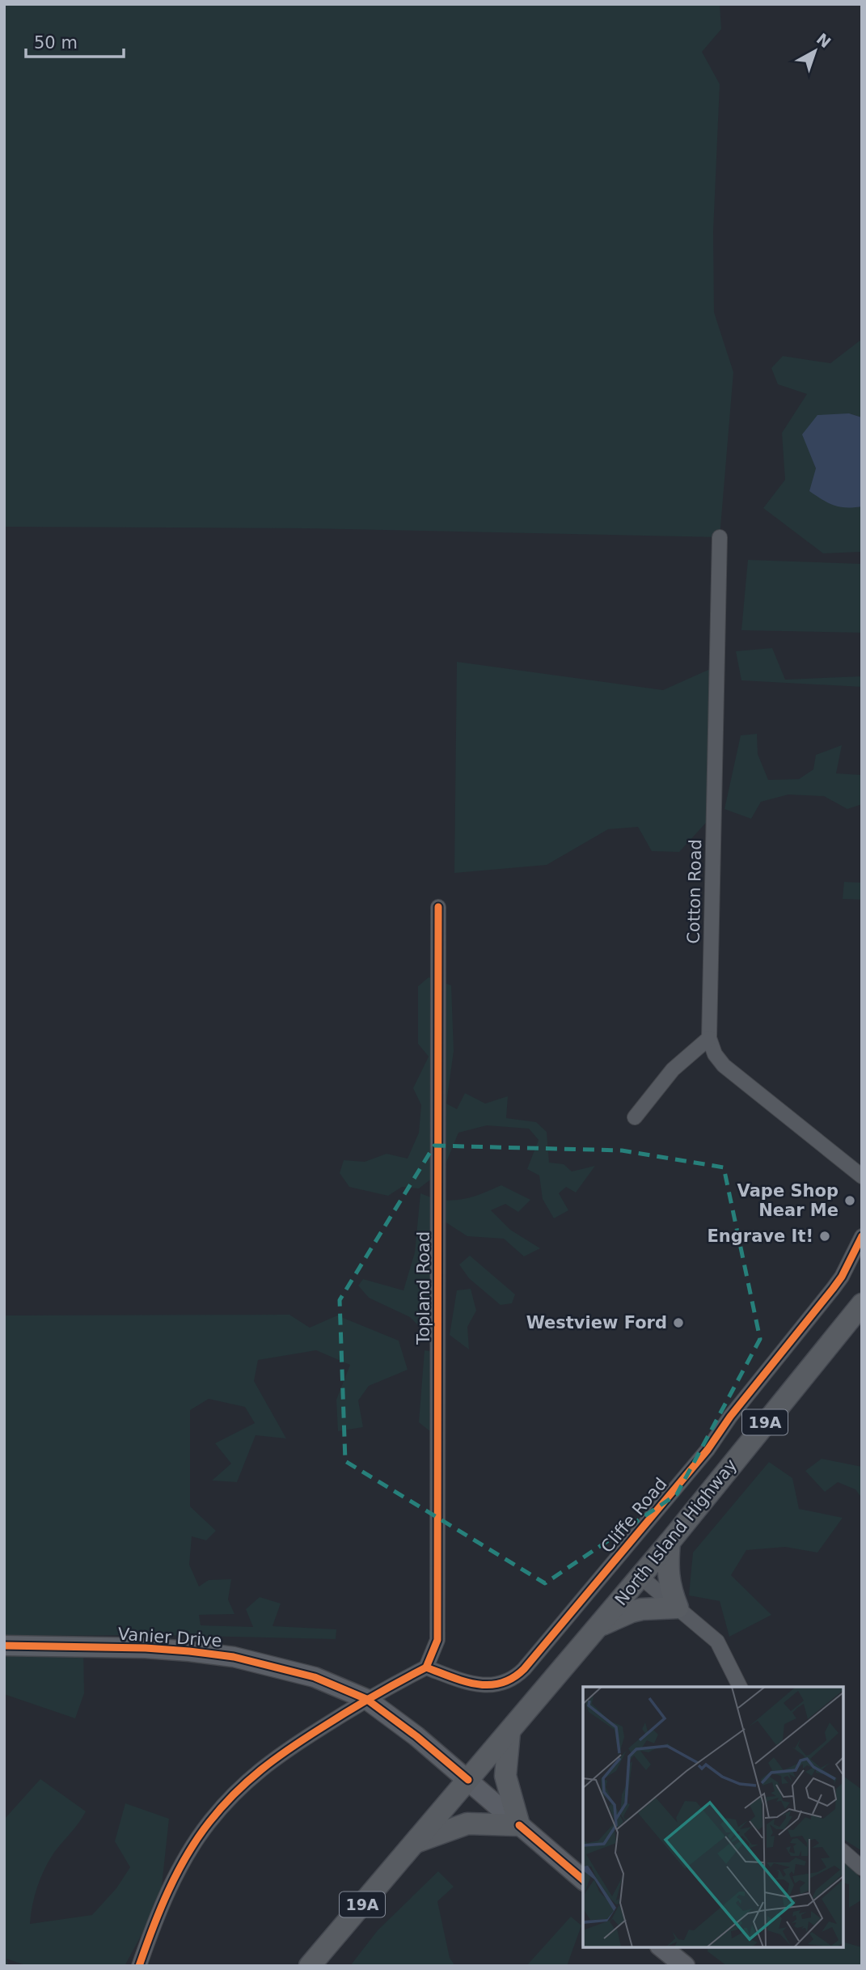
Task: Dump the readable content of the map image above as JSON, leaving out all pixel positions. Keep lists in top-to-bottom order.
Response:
{
  "streets": {
    "main road": ["19A", "North Island Highway"],
    "street": [
      "Cotton Road",
      "Topland Road",
      "Cliffe Road",
      "Vanier Drive"
    ]
  },
  "crossings": [
    ["Topland Road", "Cliffe Road"],
    ["19A", "North Island Highway"],
    ["19A", "Vanier Drive"]
  ],
  "places": ["Vape Shop Near Me", "Engrave It!", "Westview Ford"],
  "scale_bar": "50 m",
  "north": "top right"
}
